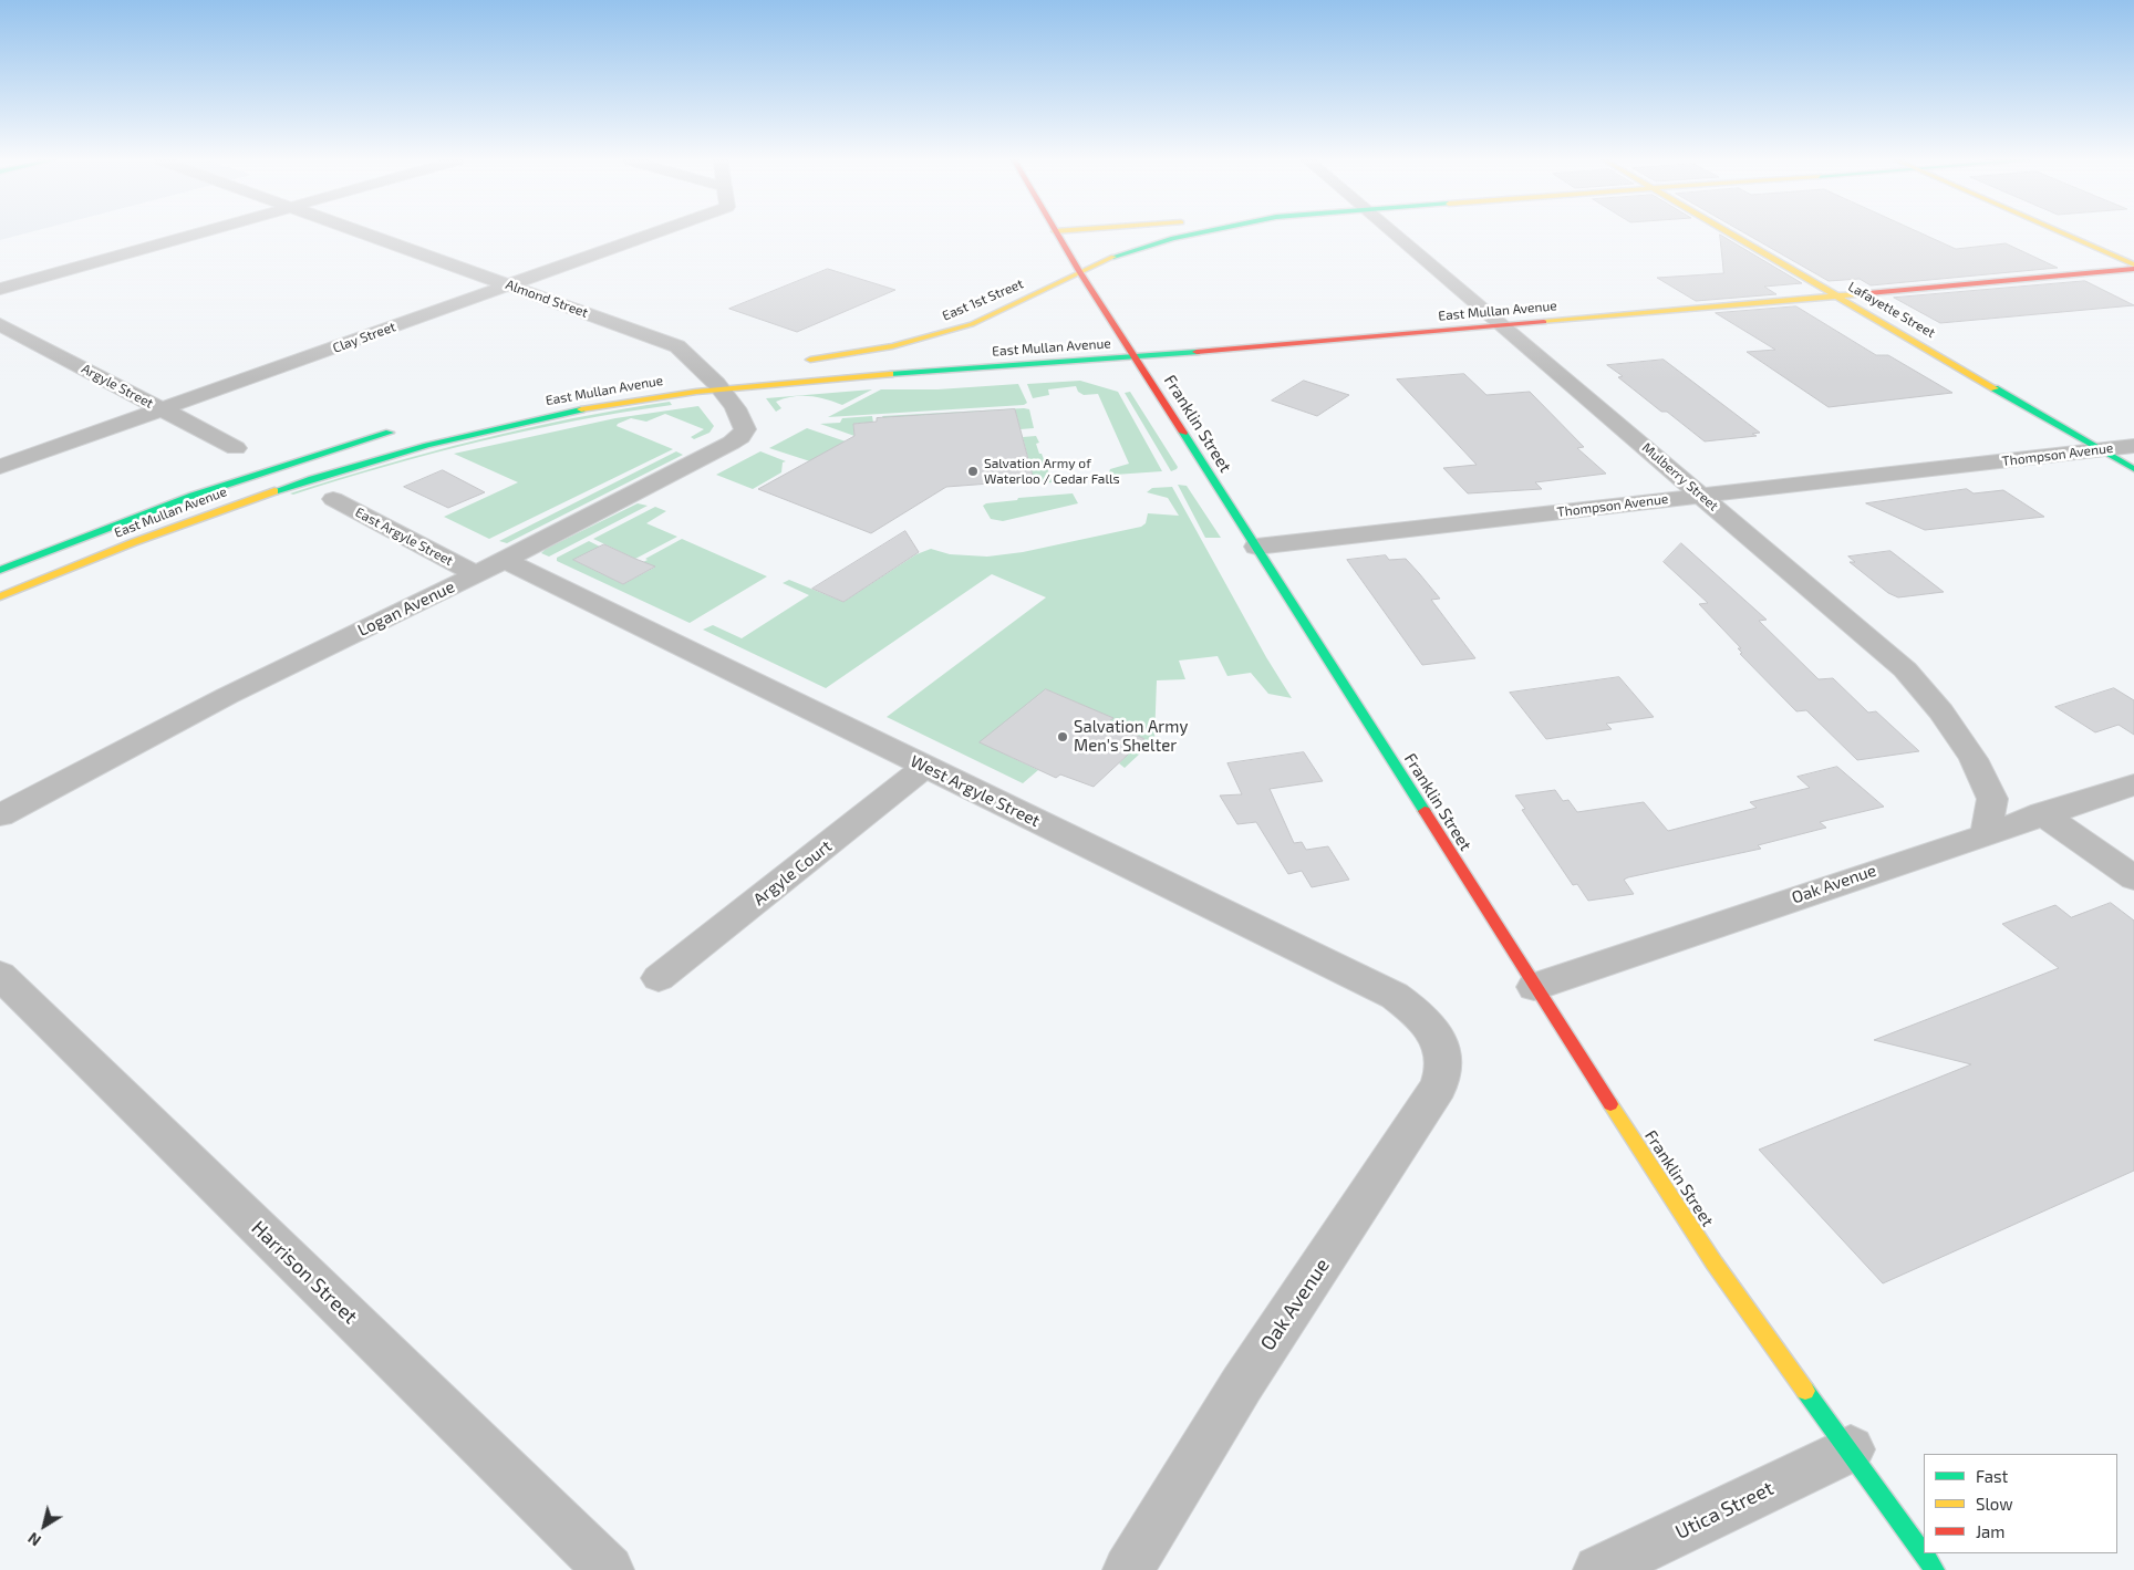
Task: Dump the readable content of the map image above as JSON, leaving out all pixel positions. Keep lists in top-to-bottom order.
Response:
{
  "streets": {
    "main road": [
      "East 1st Street",
      "Lafayette Street",
      "East Mullan Avenue",
      "Franklin Street"
    ],
    "street": [
      "Almond Street",
      "Clay Street",
      "Argyle Street",
      "Thompson Avenue",
      "Mulberry Street",
      "East Argyle Street",
      "Logan Avenue",
      "West Argyle Street",
      "Argyle Court",
      "Oak Avenue",
      "Harrison Street",
      "Utica Street"
    ]
  },
  "crossings": [
    ["Almond Street", "Clay Street"],
    ["Almond Street", "Logan Avenue"],
    ["East 1st Street", "Franklin Street"],
    ["Lafayette Street", "East Mullan Avenue"],
    ["Lafayette Street", "Thompson Avenue"],
    ["East Mullan Avenue", "Franklin Street"],
    ["East Mullan Avenue", "Mulberry Street"],
    ["East Mullan Avenue", "Logan Avenue"],
    ["Clay Street", "Argyle Street"],
    ["Franklin Street", "Thompson Avenue"],
    ["Franklin Street", "Oak Avenue"],
    ["Franklin Street", "Utica Street"],
    ["Thompson Avenue", "Mulberry Street"],
    ["Mulberry Street", "Oak Avenue"],
    ["East Argyle Street", "Logan Avenue"],
    ["Logan Avenue", "West Argyle Street"],
    ["West Argyle Street", "Argyle Court"],
    ["West Argyle Street", "Oak Avenue"]
  ],
  "places": ["Salvation Army of Waterloo / Cedar Falls", "Salvation Army Men's Shelter"],
  "legend": ["Fast", "Slow", "Jam"],
  "north": "bottom left"
}
